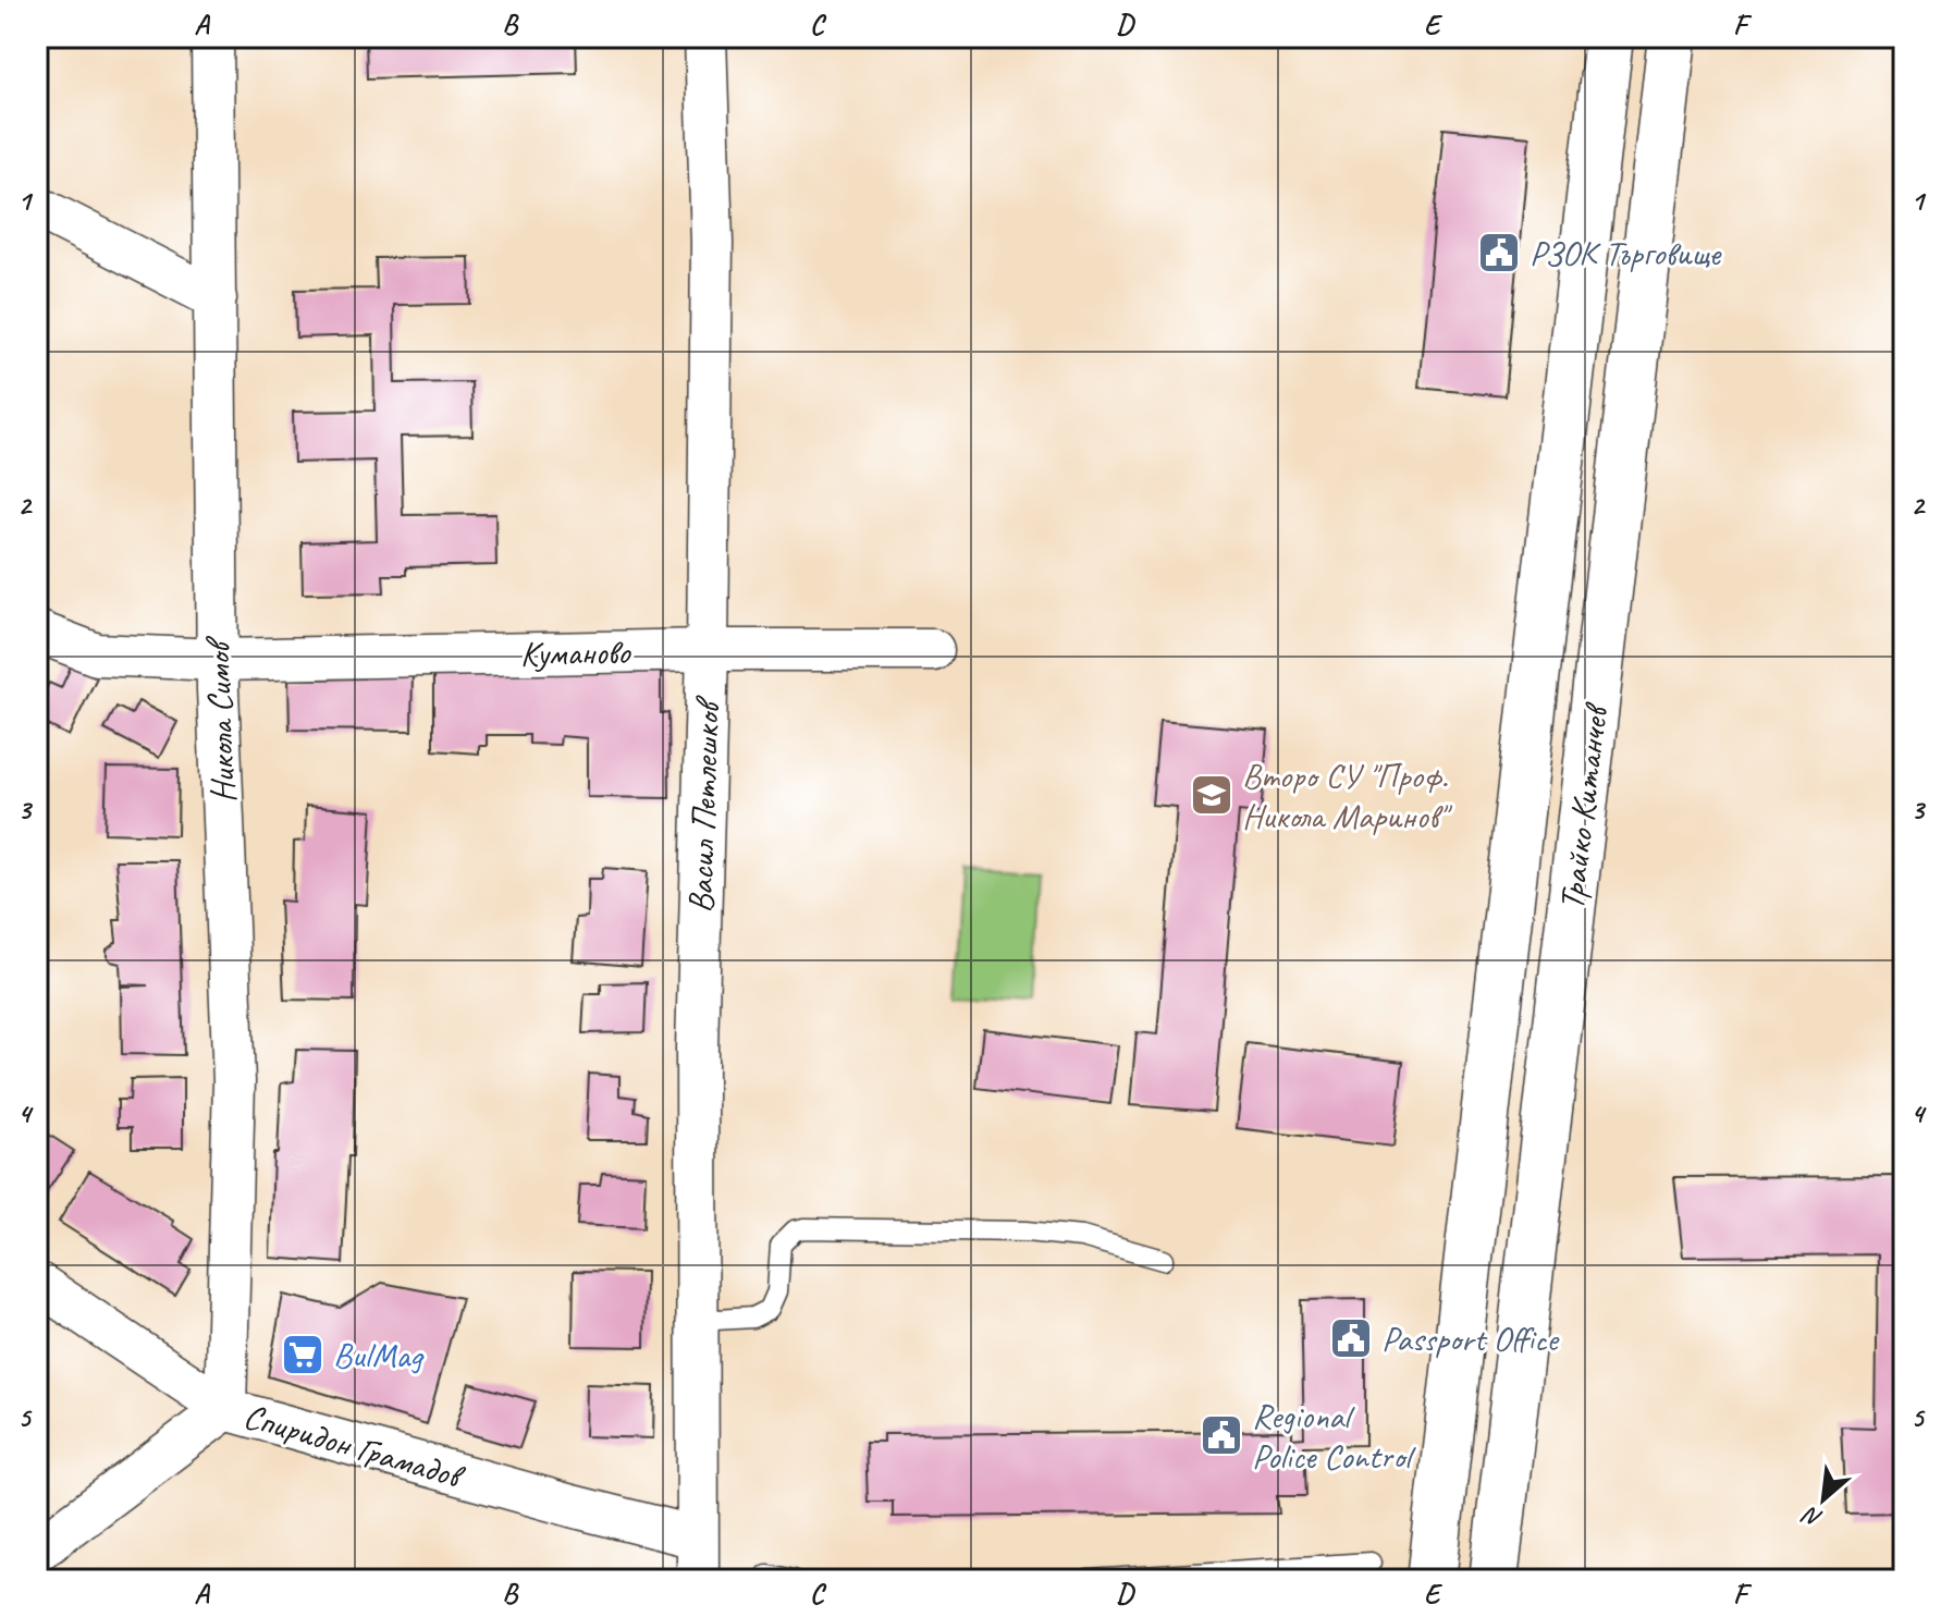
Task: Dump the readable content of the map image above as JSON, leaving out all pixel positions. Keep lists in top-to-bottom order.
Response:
{
  "streets": {
    "street": [
      "Куманово",
      "Никола Симов",
      "Васил Петлешков",
      "Трайко Китанчев",
      "Спиридон Грамадов"
    ]
  },
  "crossings": [
    ["Куманово", "Никола Симов"],
    ["Куманово", "Васил Петлешков"],
    ["Никола Симов", "Спиридон Грамадов"],
    ["Васил Петлешков", "Спиридон Грамадов"]
  ],
  "places": {
    "public building": ["РЗОК Търговище", "Passport Office", "Regional Police Control"],
    "school or university": ["Второ СУ \"Проф. Никола Маринов\""],
    "supermarket": ["BulMag"]
  },
  "north": "bottom left",
  "grid": {
    "columns": [
      "A",
      "B",
      "C",
      "D",
      "E",
      "F"
    ],
    "rows": [
      "1",
      "2",
      "3",
      "4",
      "5"
    ]
  }
}
